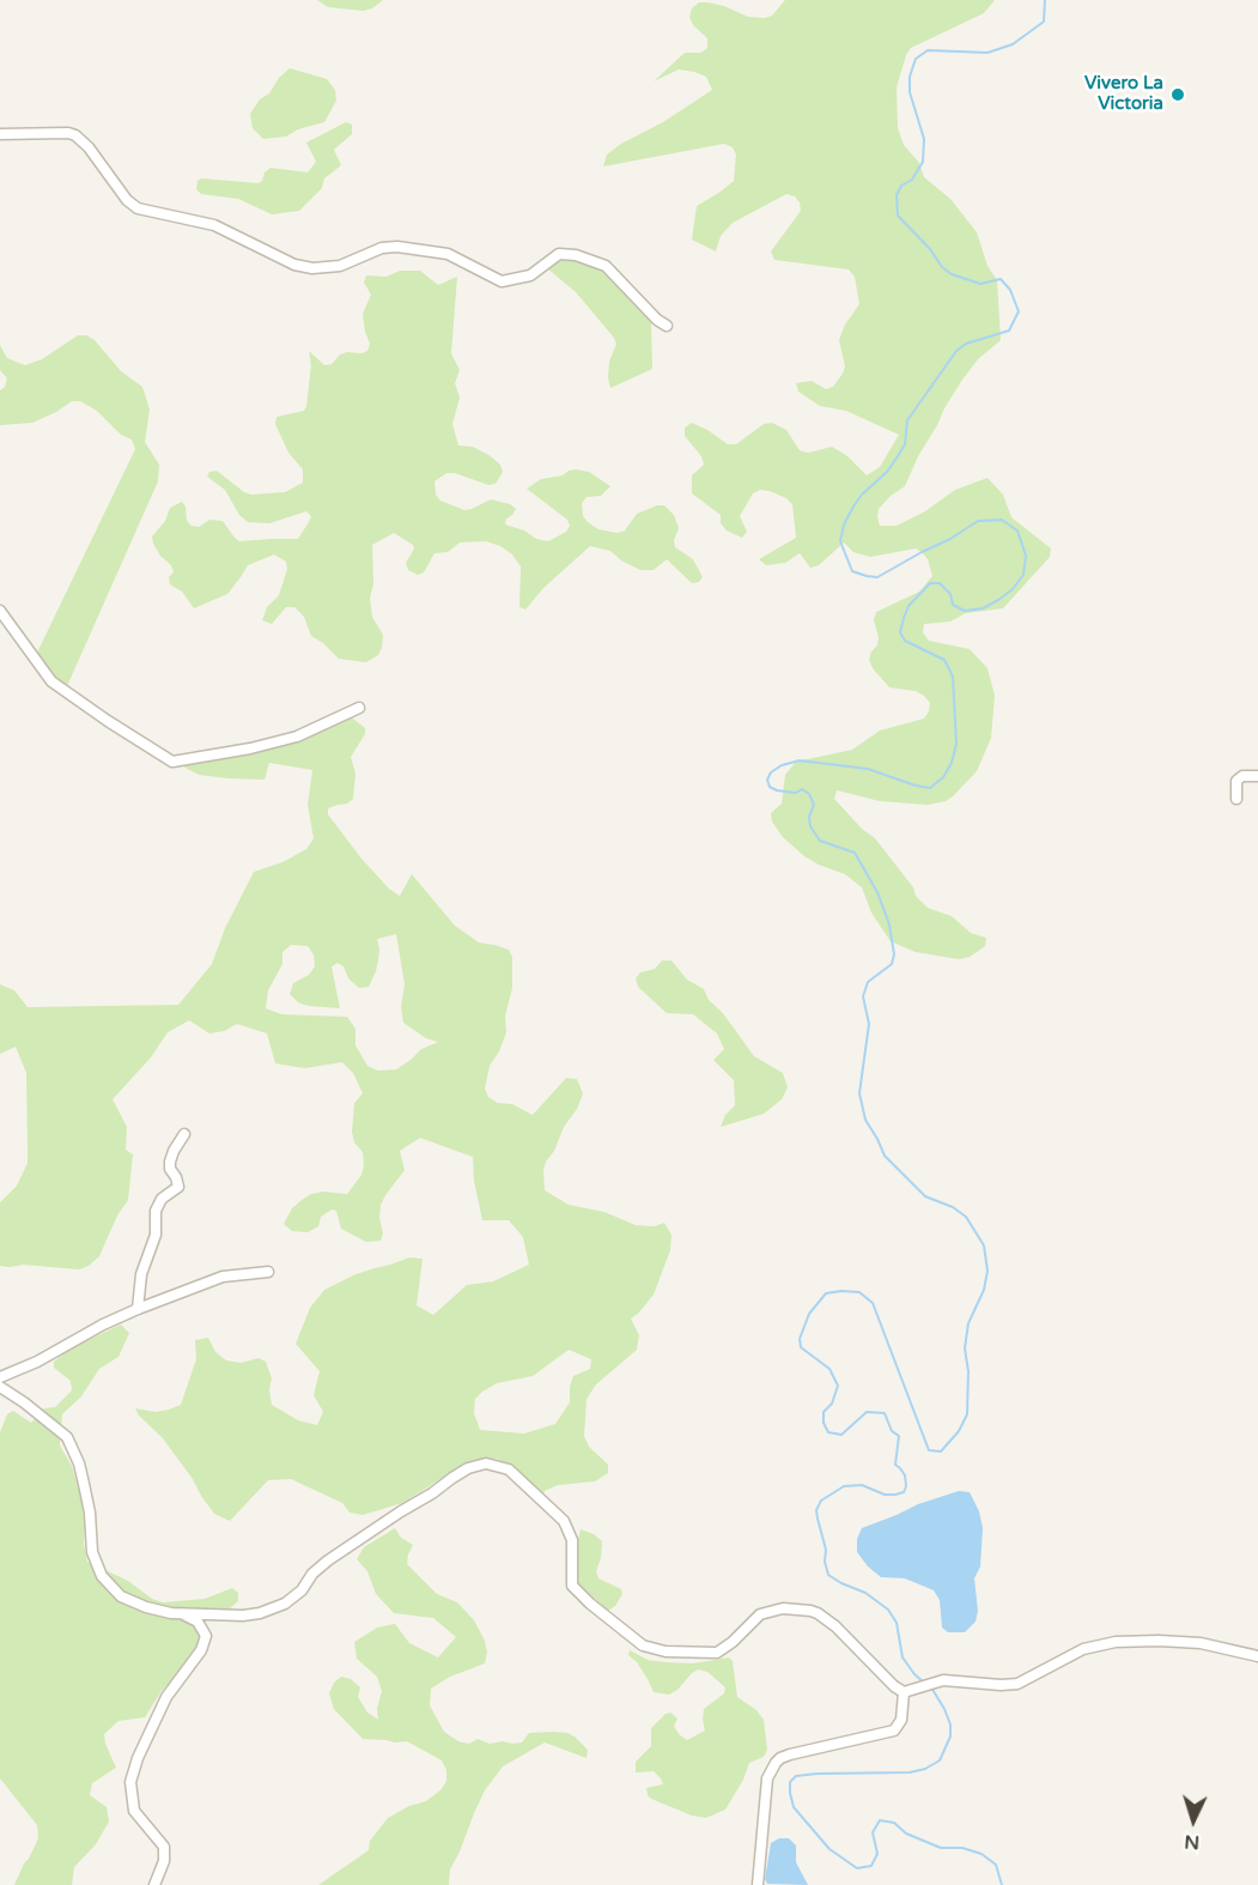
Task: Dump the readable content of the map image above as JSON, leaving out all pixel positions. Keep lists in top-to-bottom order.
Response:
{
  "places": ["Vivero La Victoria"],
  "north": "bottom"
}
